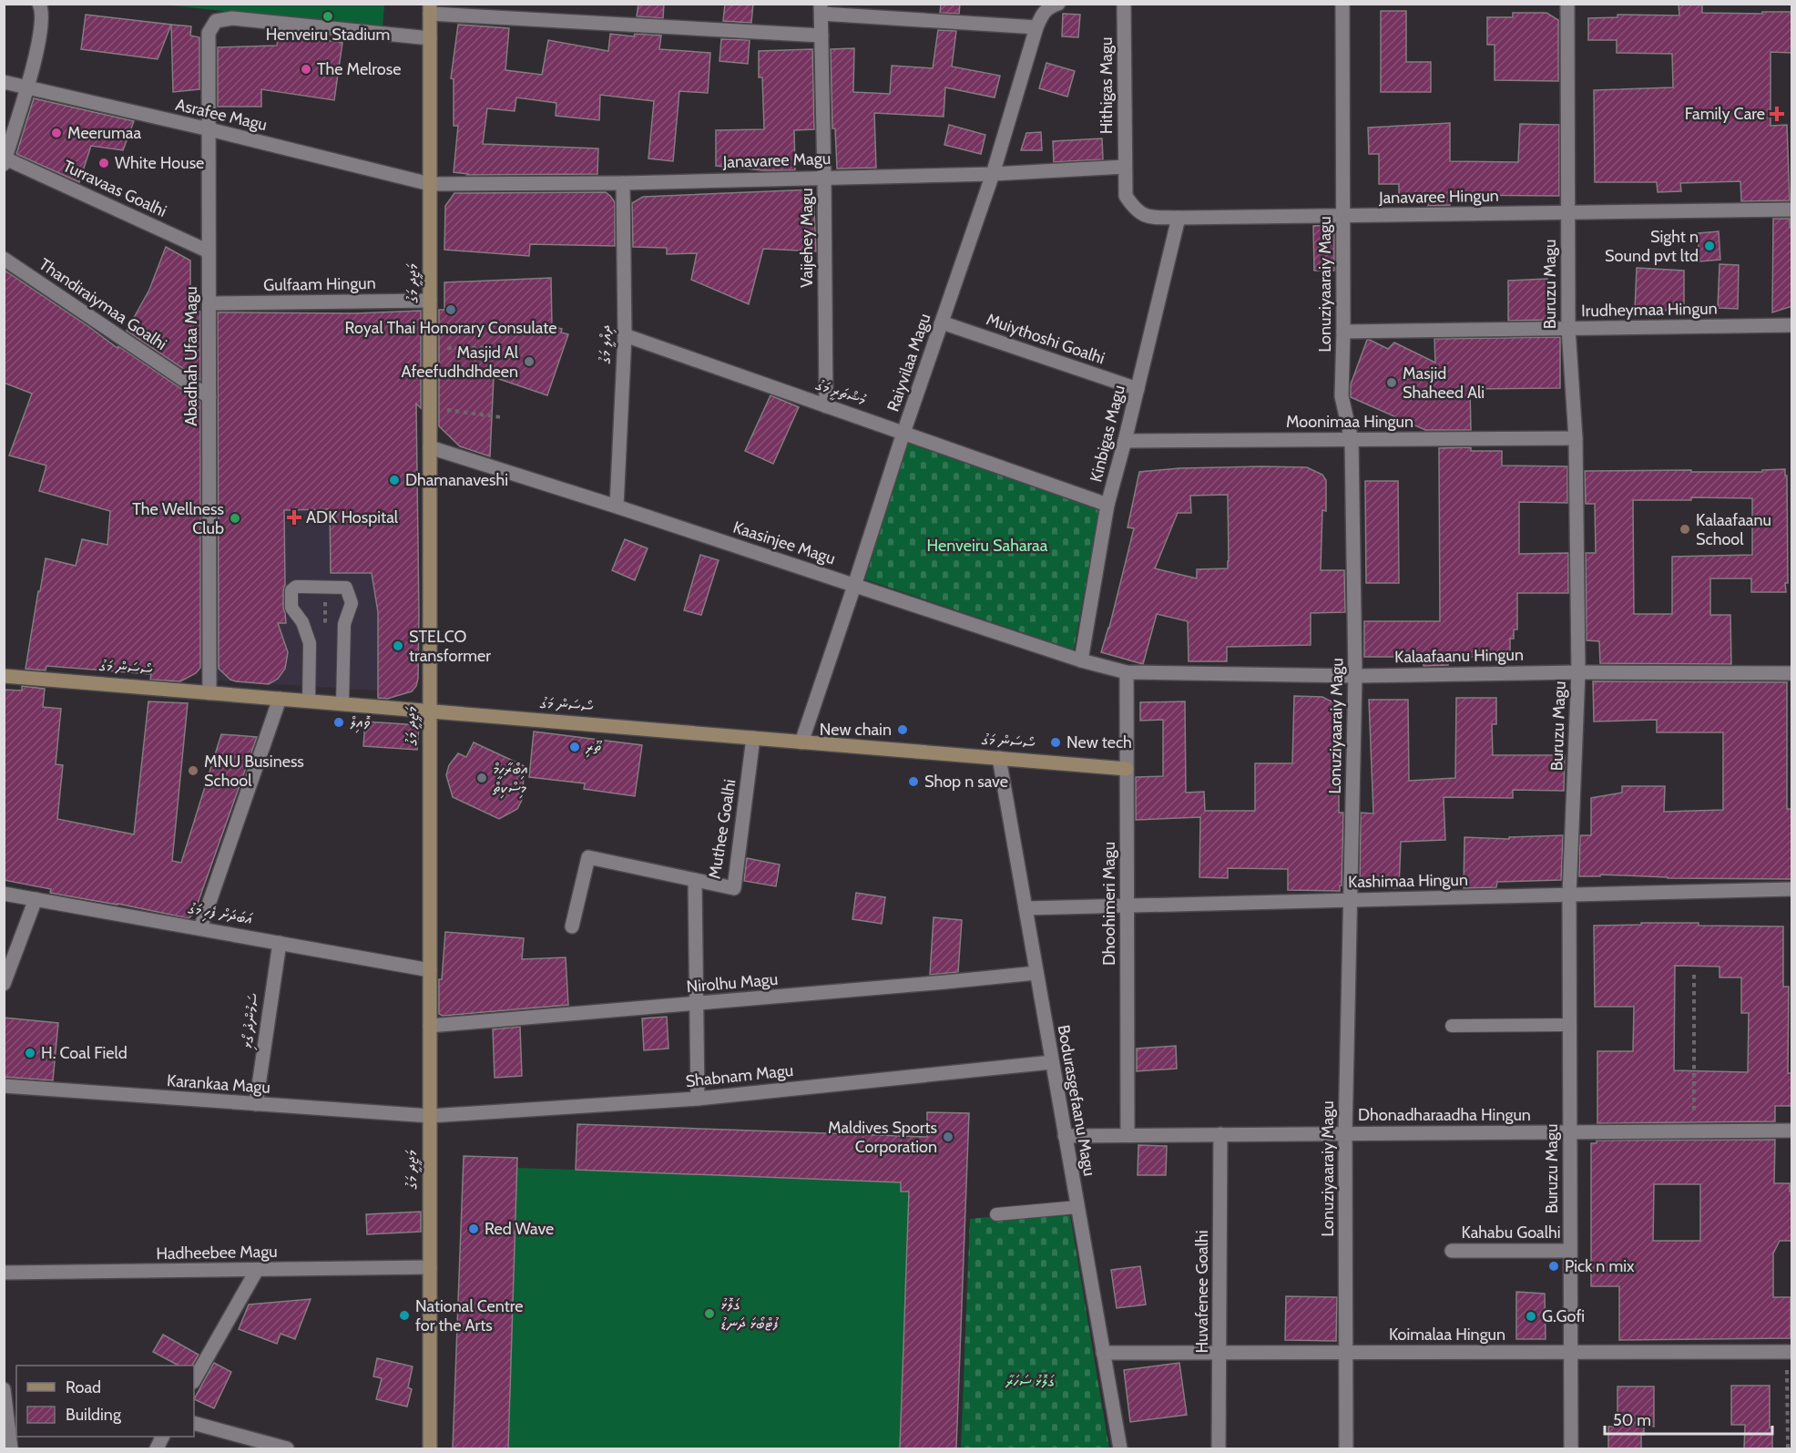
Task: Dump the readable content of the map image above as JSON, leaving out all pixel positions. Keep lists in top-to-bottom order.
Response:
{
  "streets": {
    "street": [
      "Hithigas Magu",
      "Asrafee Magu",
      "Janavaree Magu",
      "Turravaas Goalhi",
      "Janavaree Hingun",
      "Vaijehey Magu",
      "މަޖީދީ މަގު",
      "Gulfaam Hingun",
      "Lonuziyaaraiy Magu",
      "Buruzu Magu",
      "Thandiraiymaa Goalhi",
      "Irudheymaa Hingun",
      "Muiythoshi Goalhi",
      "ދިއްލީ މަގު",
      "Abadhah Ufaa Magu",
      "Raiyvilaa Magu",
      "މުޝްތަރީ މަގު",
      "Moonimaa Hingun",
      "Kinbigas Magu",
      "Kaasinjee Magu",
      "Kalaafaanu Hingun",
      "ސޯސަން މަގު",
      "Muthee Goalhi",
      "Kashimaa Hingun",
      "Dhoohimeri Magu",
      "އަބަދަށް ފެހި މަގު",
      "Nirolhu Magu",
      "ސަމުންދު ގޯޅި",
      "Shabnam Magu",
      "Karankaa Magu",
      "Bodurasgefaanu Magu",
      "Dhonadharaadha Hingun",
      "Kahabu Goalhi",
      "Hadheebee Magu",
      "Huvafenee Goalhi",
      "Koimalaa Hingun"
    ]
  },
  "crossings": [
    ["Hithigas Magu", "Janavaree Magu"],
    ["Hithigas Magu", "Janavaree Hingun"],
    ["Asrafee Magu", "Janavaree Magu"],
    ["Asrafee Magu", "މަޖީދީ މަގު"],
    ["Asrafee Magu", "Abadhah Ufaa Magu"],
    ["Janavaree Magu", "Janavaree Hingun"],
    ["Janavaree Magu", "Vaijehey Magu"],
    ["Janavaree Magu", "މަޖީދީ މަގު"],
    ["Janavaree Magu", "ދިއްލީ މަގު"],
    ["Janavaree Magu", "Raiyvilaa Magu"],
    ["Turravaas Goalhi", "Abadhah Ufaa Magu"],
    ["Janavaree Hingun", "Lonuziyaaraiy Magu"],
    ["Janavaree Hingun", "Buruzu Magu"],
    ["Janavaree Hingun", "Kinbigas Magu"],
    ["Vaijehey Magu", "މުޝްތަރީ މަގު"],
    ["މަޖީދީ މަގު", "Gulfaam Hingun"],
    ["މަޖީދީ މަގު", "Abadhah Ufaa Magu"],
    ["މަޖީދީ މަގު", "Kaasinjee Magu"],
    ["މަޖީދީ މަގު", "ސޯސަން މަގު"],
    ["މަޖީދީ މަގު", "އަބަދަށް ފެހި މަގު"],
    ["މަޖީދީ މަގު", "Nirolhu Magu"],
    ["މަޖީދީ މަގު", "Shabnam Magu"],
    ["މަޖީދީ މަގު", "Karankaa Magu"],
    ["މަޖީދީ މަގު", "Hadheebee Magu"],
    ["Gulfaam Hingun", "Abadhah Ufaa Magu"],
    ["Lonuziyaaraiy Magu", "Irudheymaa Hingun"],
    ["Lonuziyaaraiy Magu", "Moonimaa Hingun"],
    ["Lonuziyaaraiy Magu", "Kalaafaanu Hingun"],
    ["Lonuziyaaraiy Magu", "Kashimaa Hingun"],
    ["Lonuziyaaraiy Magu", "Dhonadharaadha Hingun"],
    ["Lonuziyaaraiy Magu", "Koimalaa Hingun"],
    ["Buruzu Magu", "Irudheymaa Hingun"],
    ["Buruzu Magu", "Moonimaa Hingun"],
    ["Buruzu Magu", "Kalaafaanu Hingun"],
    ["Buruzu Magu", "Kashimaa Hingun"],
    ["Buruzu Magu", "Dhonadharaadha Hingun"],
    ["Buruzu Magu", "Kahabu Goalhi"],
    ["Buruzu Magu", "Koimalaa Hingun"],
    ["Thandiraiymaa Goalhi", "Abadhah Ufaa Magu"],
    ["Muiythoshi Goalhi", "Raiyvilaa Magu"],
    ["Muiythoshi Goalhi", "Kinbigas Magu"],
    ["ދިއްލީ މަގު", "މުޝްތަރީ މަގު"],
    ["ދިއްލީ މަގު", "Kaasinjee Magu"],
    ["Abadhah Ufaa Magu", "ސޯސަން މަގު"],
    ["Raiyvilaa Magu", "މުޝްތަރީ މަގު"],
    ["Raiyvilaa Magu", "Kaasinjee Magu"],
    ["Raiyvilaa Magu", "ސޯސަން މަގު"],
    ["މުޝްތަރީ މަގު", "Kinbigas Magu"],
    ["Moonimaa Hingun", "Kinbigas Magu"],
    ["Kinbigas Magu", "Kaasinjee Magu"],
    ["Kaasinjee Magu", "Kalaafaanu Hingun"],
    ["Kaasinjee Magu", "Dhoohimeri Magu"],
    ["Kalaafaanu Hingun", "Dhoohimeri Magu"],
    ["ސޯސަން މަގު", "Muthee Goalhi"],
    ["ސޯސަން މަގު", "Dhoohimeri Magu"],
    ["ސޯސަން މަގު", "Bodurasgefaanu Magu"],
    ["Muthee Goalhi", "Nirolhu Magu"],
    ["Muthee Goalhi", "Shabnam Magu"],
    ["Kashimaa Hingun", "Dhoohimeri Magu"],
    ["Kashimaa Hingun", "Bodurasgefaanu Magu"],
    ["Dhoohimeri Magu", "Dhonadharaadha Hingun"],
    ["އަބަދަށް ފެހި މަގު", "ސަމުންދު ގޯޅި"],
    ["Nirolhu Magu", "Bodurasgefaanu Magu"],
    ["ސަމުންދު ގޯޅި", "Karankaa Magu"],
    ["Shabnam Magu", "Karankaa Magu"],
    ["Shabnam Magu", "Bodurasgefaanu Magu"],
    ["Bodurasgefaanu Magu", "Dhonadharaadha Hingun"],
    ["Bodurasgefaanu Magu", "Koimalaa Hingun"],
    ["Dhonadharaadha Hingun", "Huvafenee Goalhi"],
    ["Huvafenee Goalhi", "Koimalaa Hingun"]
  ],
  "parks": ["Henveiru Saharaa", "ގަލޮޅު ސަހަރާ"],
  "places": {
    "other": [
      "Henveiru Stadium",
      "The Melrose",
      "Meerumaa",
      "White House",
      "Sight n Sound pvt ltd",
      "Royal Thai Honorary Consulate",
      "Masjid Al Afeefudhdhdeen",
      "Masjid Shaheed Ali",
      "Dhamanaveshi",
      "The Wellness Club",
      "Kalaafaanu School",
      "STELCO transformer",
      "ވޮއިލް",
      "New chain",
      "New tech",
      "ތޫރި",
      "MNU Business School",
      "އިބްރާހީމް މިސްކިތް",
      "Shop n save",
      "H. Coal Field",
      "Maldives Sports Corporation",
      "Red Wave",
      "Pick n mix",
      "ގަލޮޅު ފުޓްބޯޅަ ދަނޑު",
      "National Centre for the Arts",
      "G.Gofi"
    ],
    "health": ["Family Care", "ADK Hospital"]
  },
  "legend": ["Road", "Building"],
  "scale_bar": "50 m"
}
